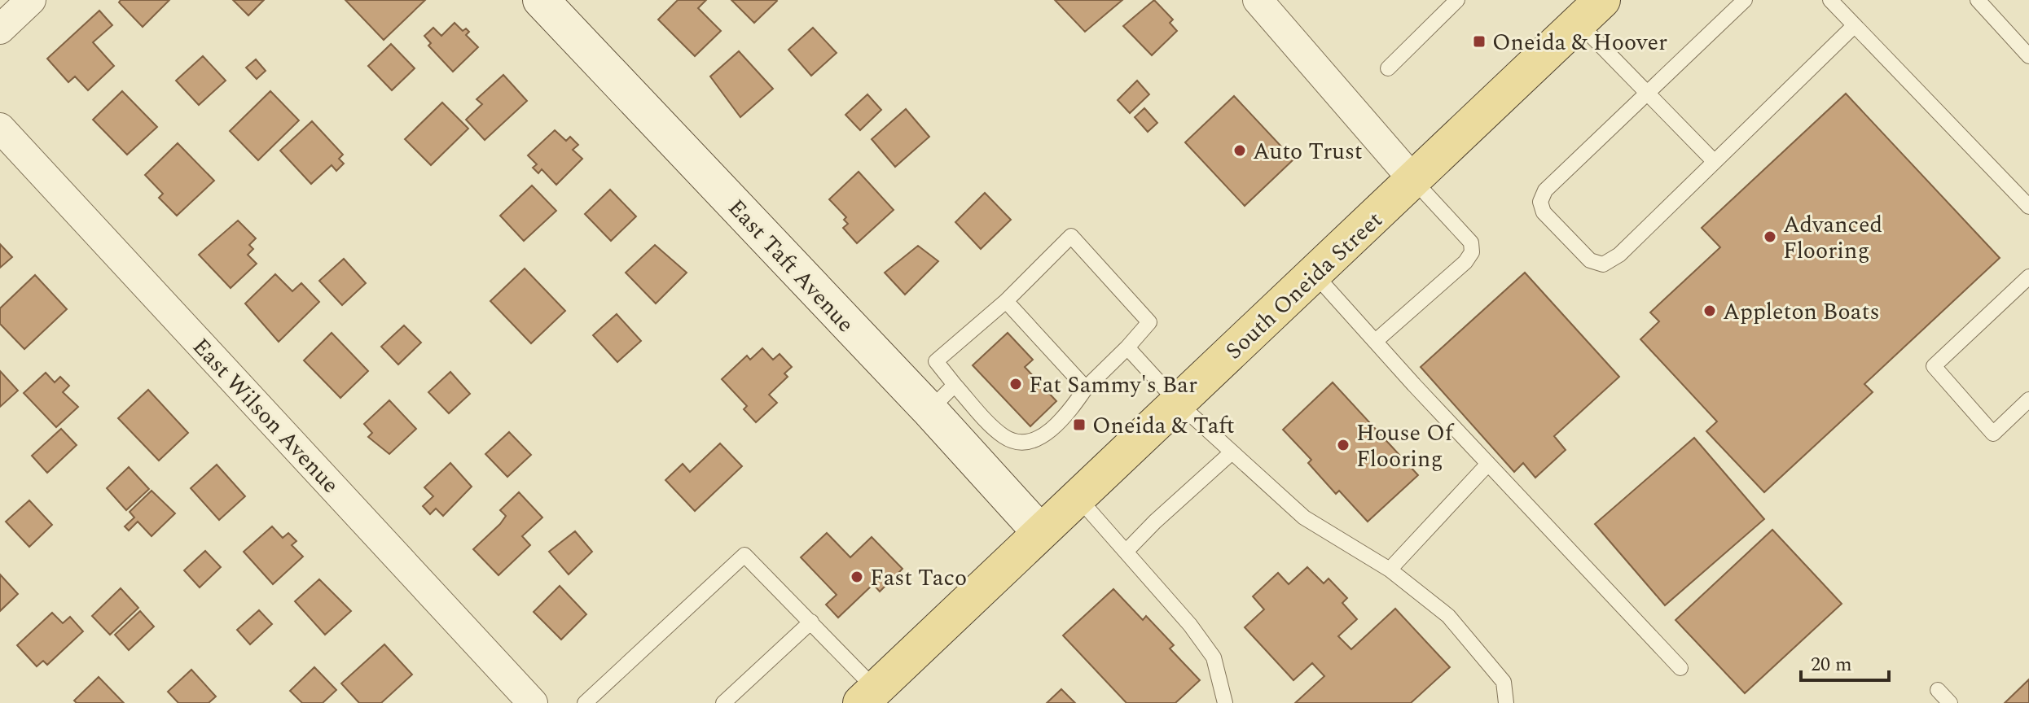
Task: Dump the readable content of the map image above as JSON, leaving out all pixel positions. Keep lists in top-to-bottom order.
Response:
{
  "streets": {
    "main road": ["South Oneida Street"],
    "street": ["East Taft Avenue", "East Wilson Avenue"]
  },
  "crossings": [
    ["East Taft Avenue", "South Oneida Street"]
  ],
  "places": {
    "transit": ["Oneida & Hoover", "Oneida & Taft"],
    "other": [
      "Auto Trust",
      "Advanced Flooring",
      "Appleton Boats",
      "Fat Sammy's Bar",
      "House Of Flooring",
      "Fast Taco"
    ]
  },
  "scale_bar": "20 m"
}
